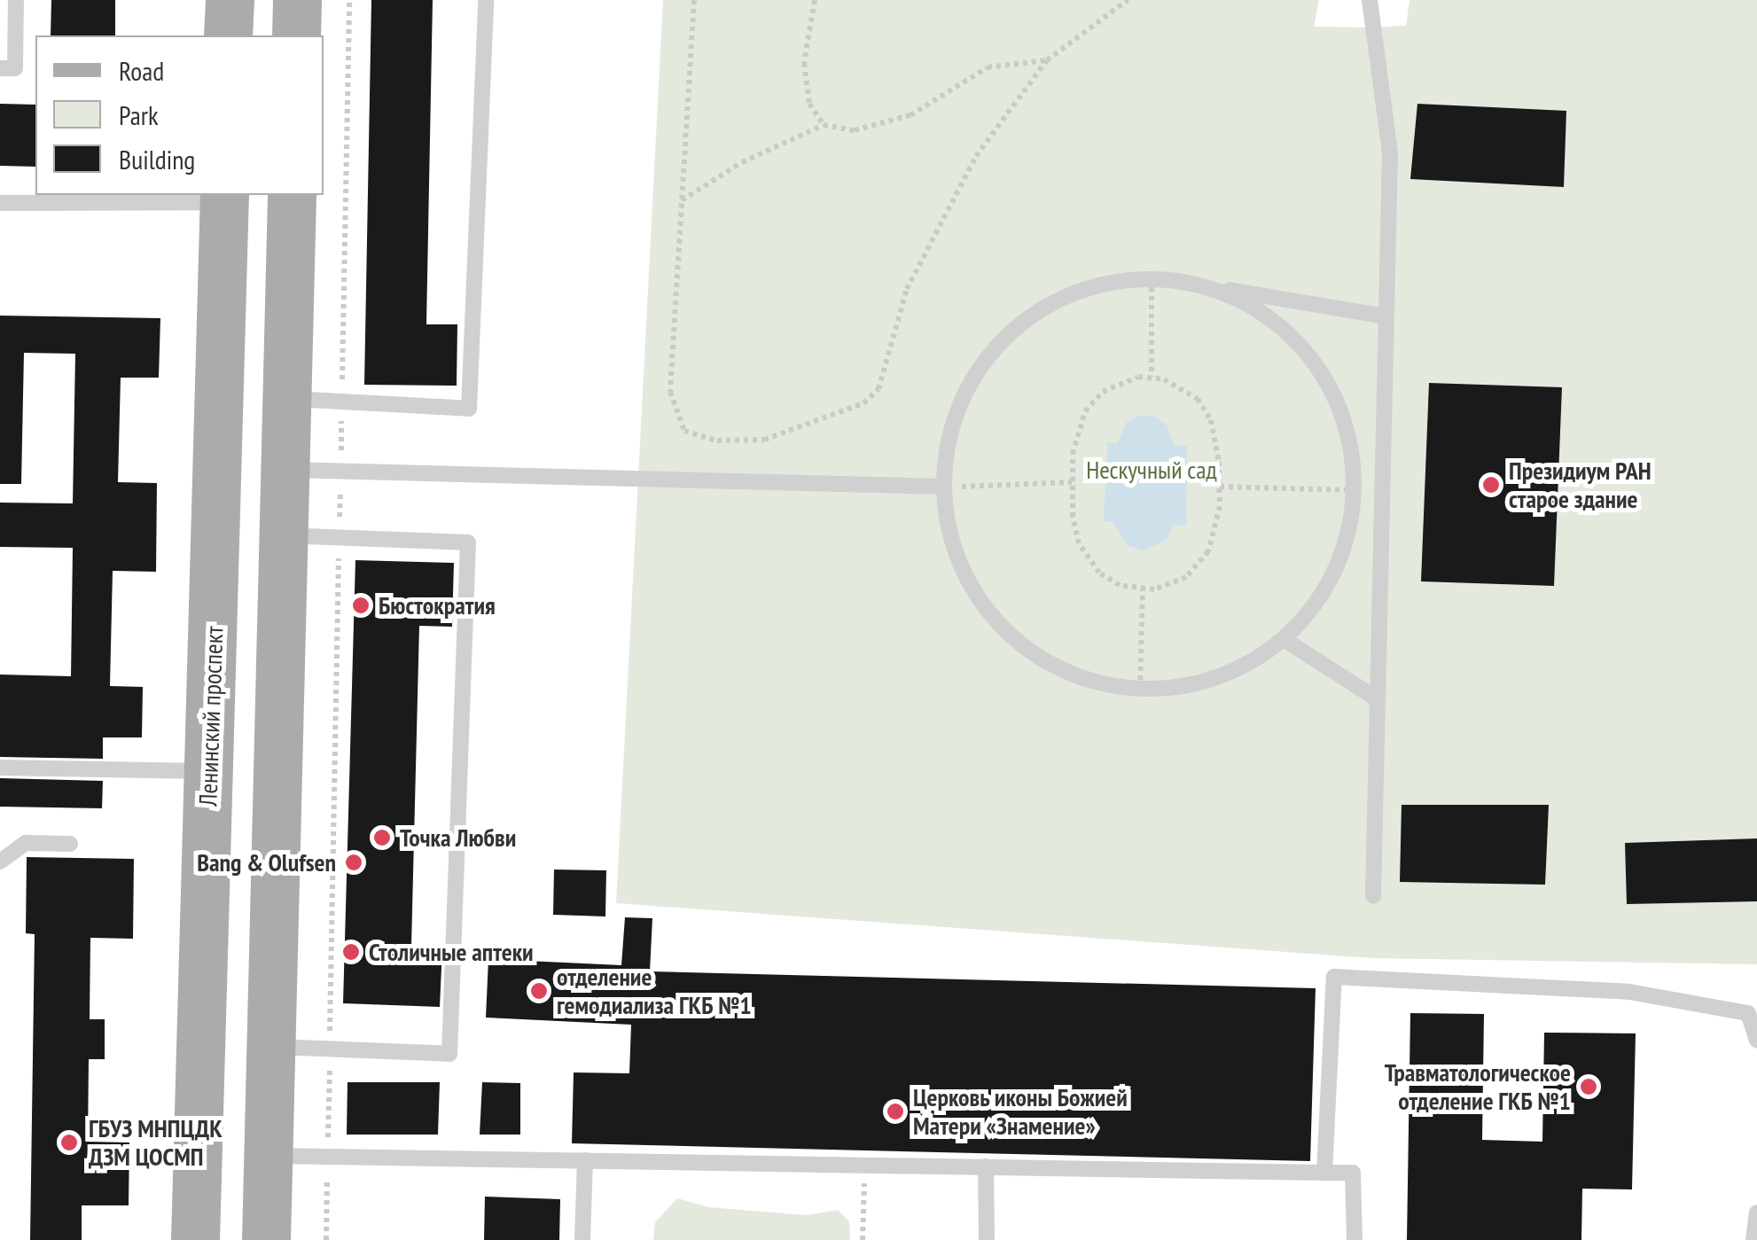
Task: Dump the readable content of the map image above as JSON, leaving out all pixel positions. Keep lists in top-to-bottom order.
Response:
{
  "streets": {
    "main road": ["Ленинский проспект"]
  },
  "parks": ["Нескучный сад"],
  "places": [
    "Президиум РАН старое здание",
    "Бюстократия",
    "Точка Любви",
    "Bang & Olufsen",
    "Столичные аптеки",
    "отделение гемодиализа ГКБ №1",
    "Травматологическое отделение ГКБ №1",
    "Церковь иконы Божией Матери «Знамение»",
    "ГБУЗ МНПЦДК ДЗМ ЦОСМП"
  ],
  "legend": ["Road", "Park", "Building"]
}
